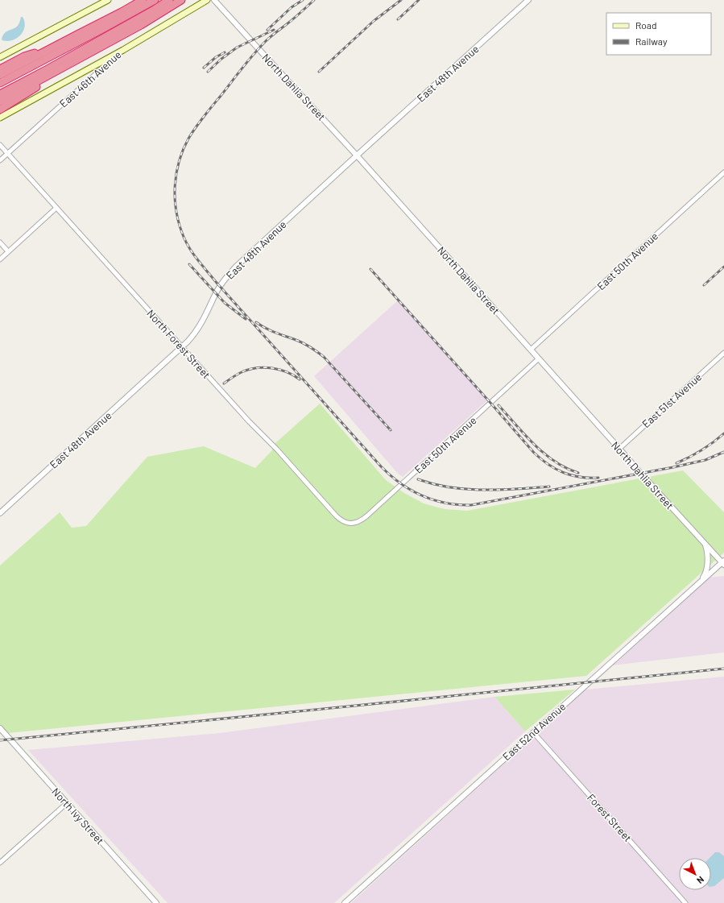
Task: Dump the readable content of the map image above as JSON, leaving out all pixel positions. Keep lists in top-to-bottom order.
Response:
{
  "streets": {
    "main road": ["East 46th Avenue"],
    "street": [
      "East 48th Avenue",
      "North Dahlia Street",
      "East 50th Avenue",
      "North Forest Street",
      "East 51st Avenue",
      "East 52nd Avenue",
      "North Ivy Street",
      "Forest Street"
    ]
  },
  "crossings": [
    ["East 48th Avenue", "North Dahlia Street"],
    ["East 48th Avenue", "North Forest Street"],
    ["East 46th Avenue", "North Forest Street"],
    ["North Dahlia Street", "East 50th Avenue"],
    ["North Dahlia Street", "East 51st Avenue"],
    ["North Dahlia Street", "East 52nd Avenue"],
    ["East 50th Avenue", "North Forest Street"],
    ["East 52nd Avenue", "Forest Street"]
  ],
  "legend": ["Road", "Railway"],
  "north": "bottom right"
}
